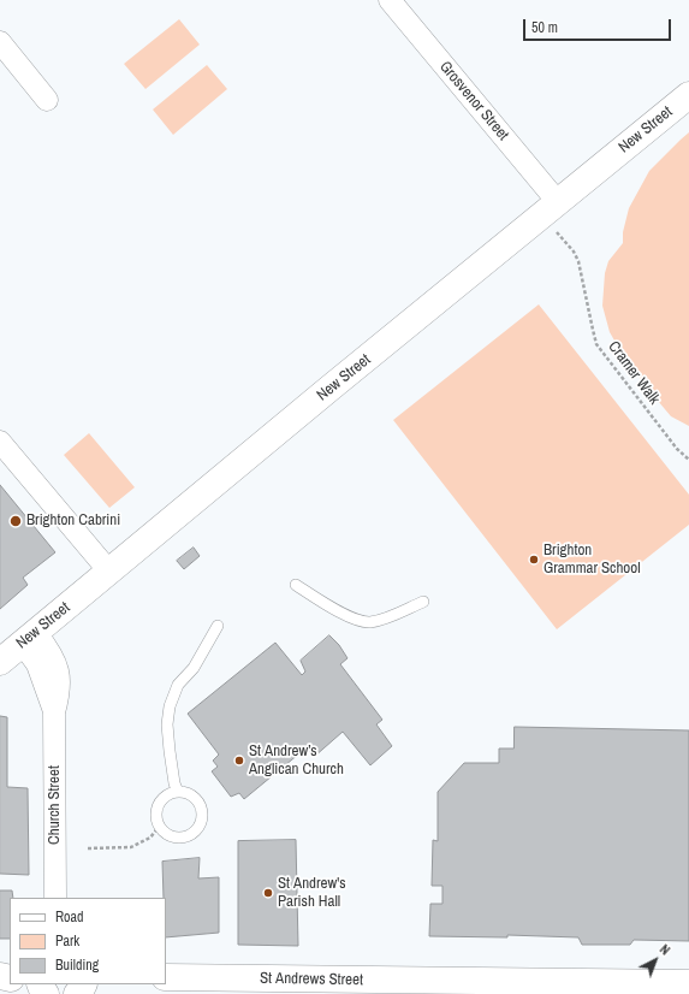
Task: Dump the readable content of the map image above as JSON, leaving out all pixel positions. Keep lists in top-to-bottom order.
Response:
{
  "streets": {
    "main road": ["New Street", "St Andrews Street"],
    "street": ["Grosvenor Street", "Church Street"],
    "path": ["Cramer Walk"]
  },
  "crossings": [
    ["Grosvenor Street", "New Street"],
    ["Grosvenor Street", "Cramer Walk"],
    ["New Street", "Cramer Walk"],
    ["New Street", "Church Street"]
  ],
  "places": [
    "Brighton Cabrini",
    "Brighton Grammar School",
    "St Andrew’s Anglican Church",
    "St Andrew's Parish Hall"
  ],
  "legend": ["Road", "Park", "Building"],
  "scale_bar": "50 m",
  "north": "top right"
}
